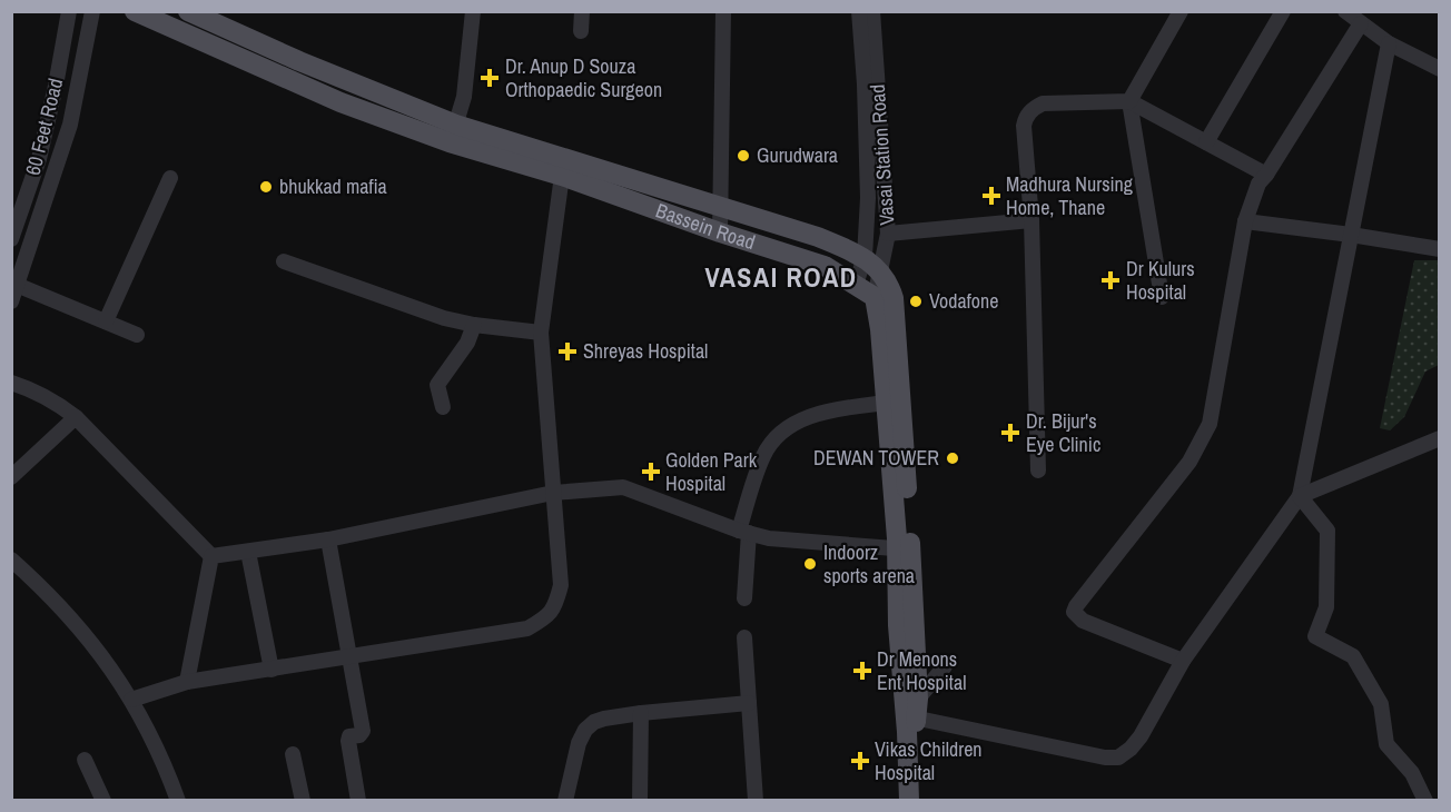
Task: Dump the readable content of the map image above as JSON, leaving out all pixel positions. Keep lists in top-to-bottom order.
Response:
{
  "streets": {
    "main road": ["Bassein Road"],
    "street": ["60 Feet Road", "Vasai Station Road"]
  },
  "crossings": [
    ["Vasai Station Road", "Bassein Road"]
  ],
  "districts": ["VASAI ROAD"],
  "places": {
    "health": [
      "Dr. Anup D Souza Orthopaedic Surgeon",
      "Madhura Nursing Home, Thane",
      "Dr Kulurs Hospital",
      "Shreyas Hospital",
      "Dr. Bijur's Eye Clinic",
      "Golden Park Hospital",
      "Dr Menons Ent Hospital",
      "Vikas Children Hospital"
    ],
    "other": [
      "Gurudwara",
      "bhukkad mafia",
      "Vodafone",
      "DEWAN TOWER",
      "Indoorz sports arena"
    ]
  }
}
